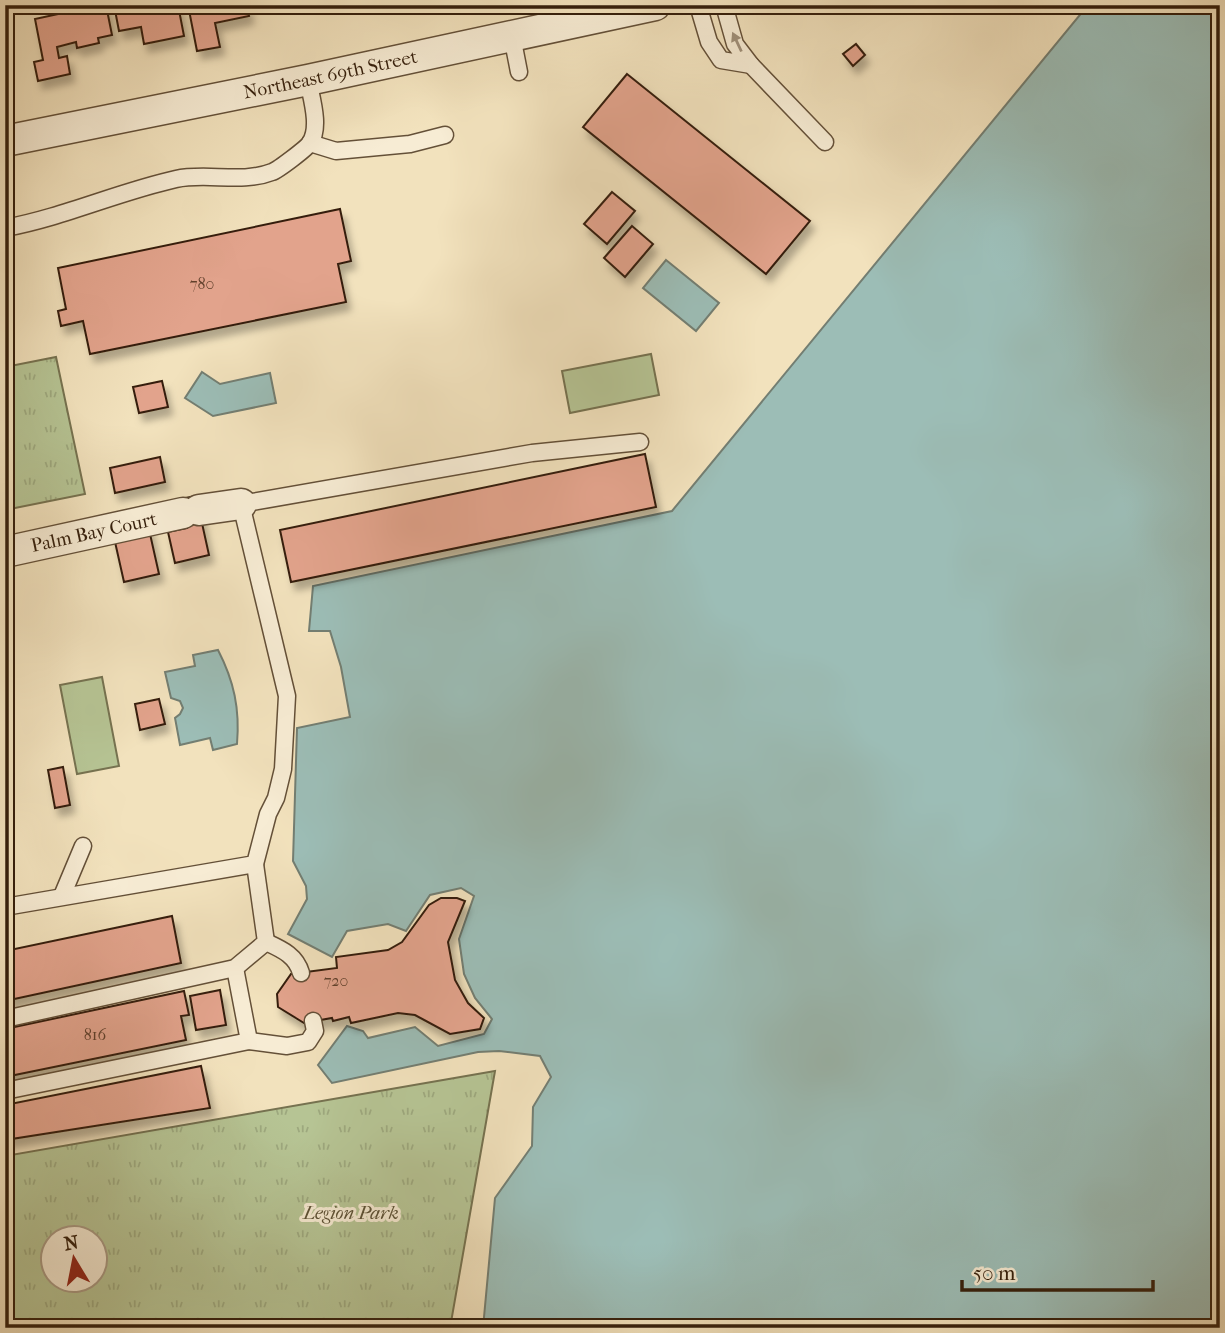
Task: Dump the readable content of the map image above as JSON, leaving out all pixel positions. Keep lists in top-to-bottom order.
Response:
{
  "streets": {
    "street": ["Northeast 69th Street", "Palm Bay Court"]
  },
  "parks": ["Legion Park"],
  "house_numbers": ["780", "720", "816"],
  "scale_bar": "50 m",
  "north": "top"
}
